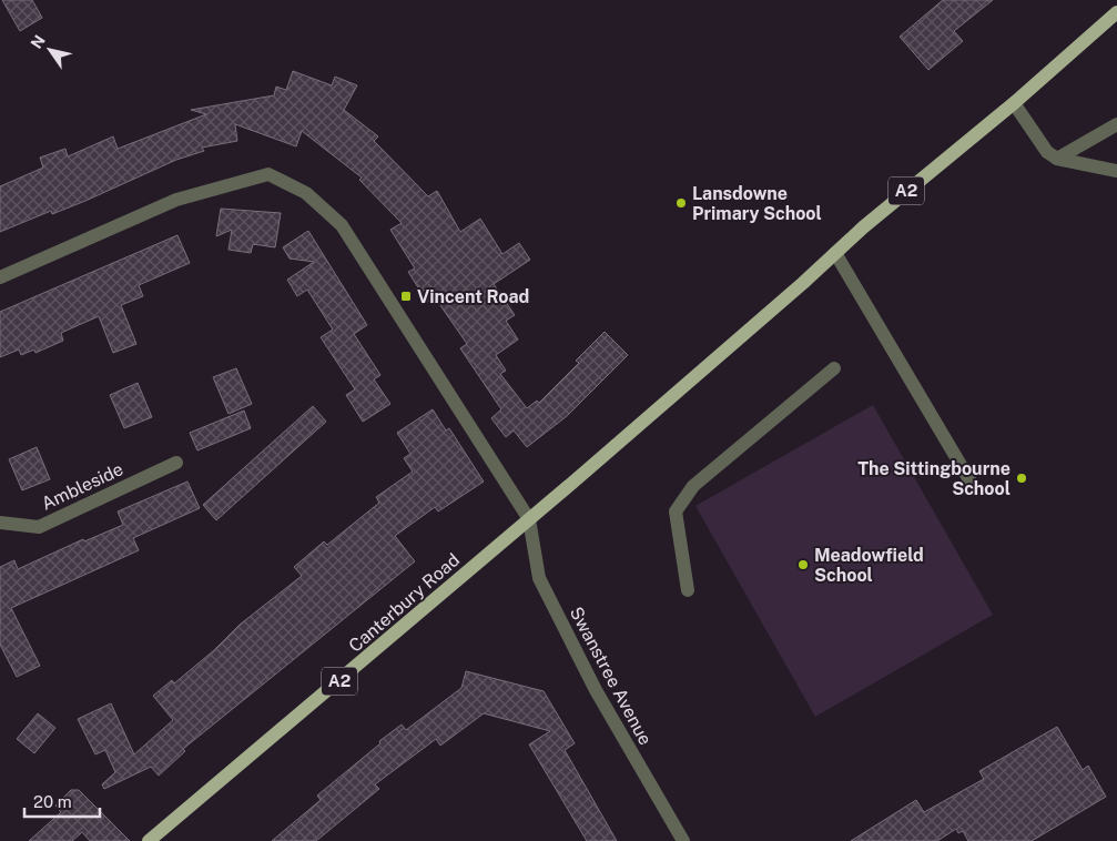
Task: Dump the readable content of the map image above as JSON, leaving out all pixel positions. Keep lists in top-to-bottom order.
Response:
{
  "streets": {
    "main road": ["A2", "Canterbury Road"],
    "street": ["Ambleside", "Swanstree Avenue"]
  },
  "crossings": [
    ["A2", "Canterbury Road"],
    ["A2", "Swanstree Avenue"],
    ["Canterbury Road", "Swanstree Avenue"]
  ],
  "places": {
    "other": ["Lansdowne Primary School", "The Sittingbourne School", "Meadowfield School"],
    "transit": ["Vincent Road"]
  },
  "scale_bar": "20 m",
  "north": "top left"
}
